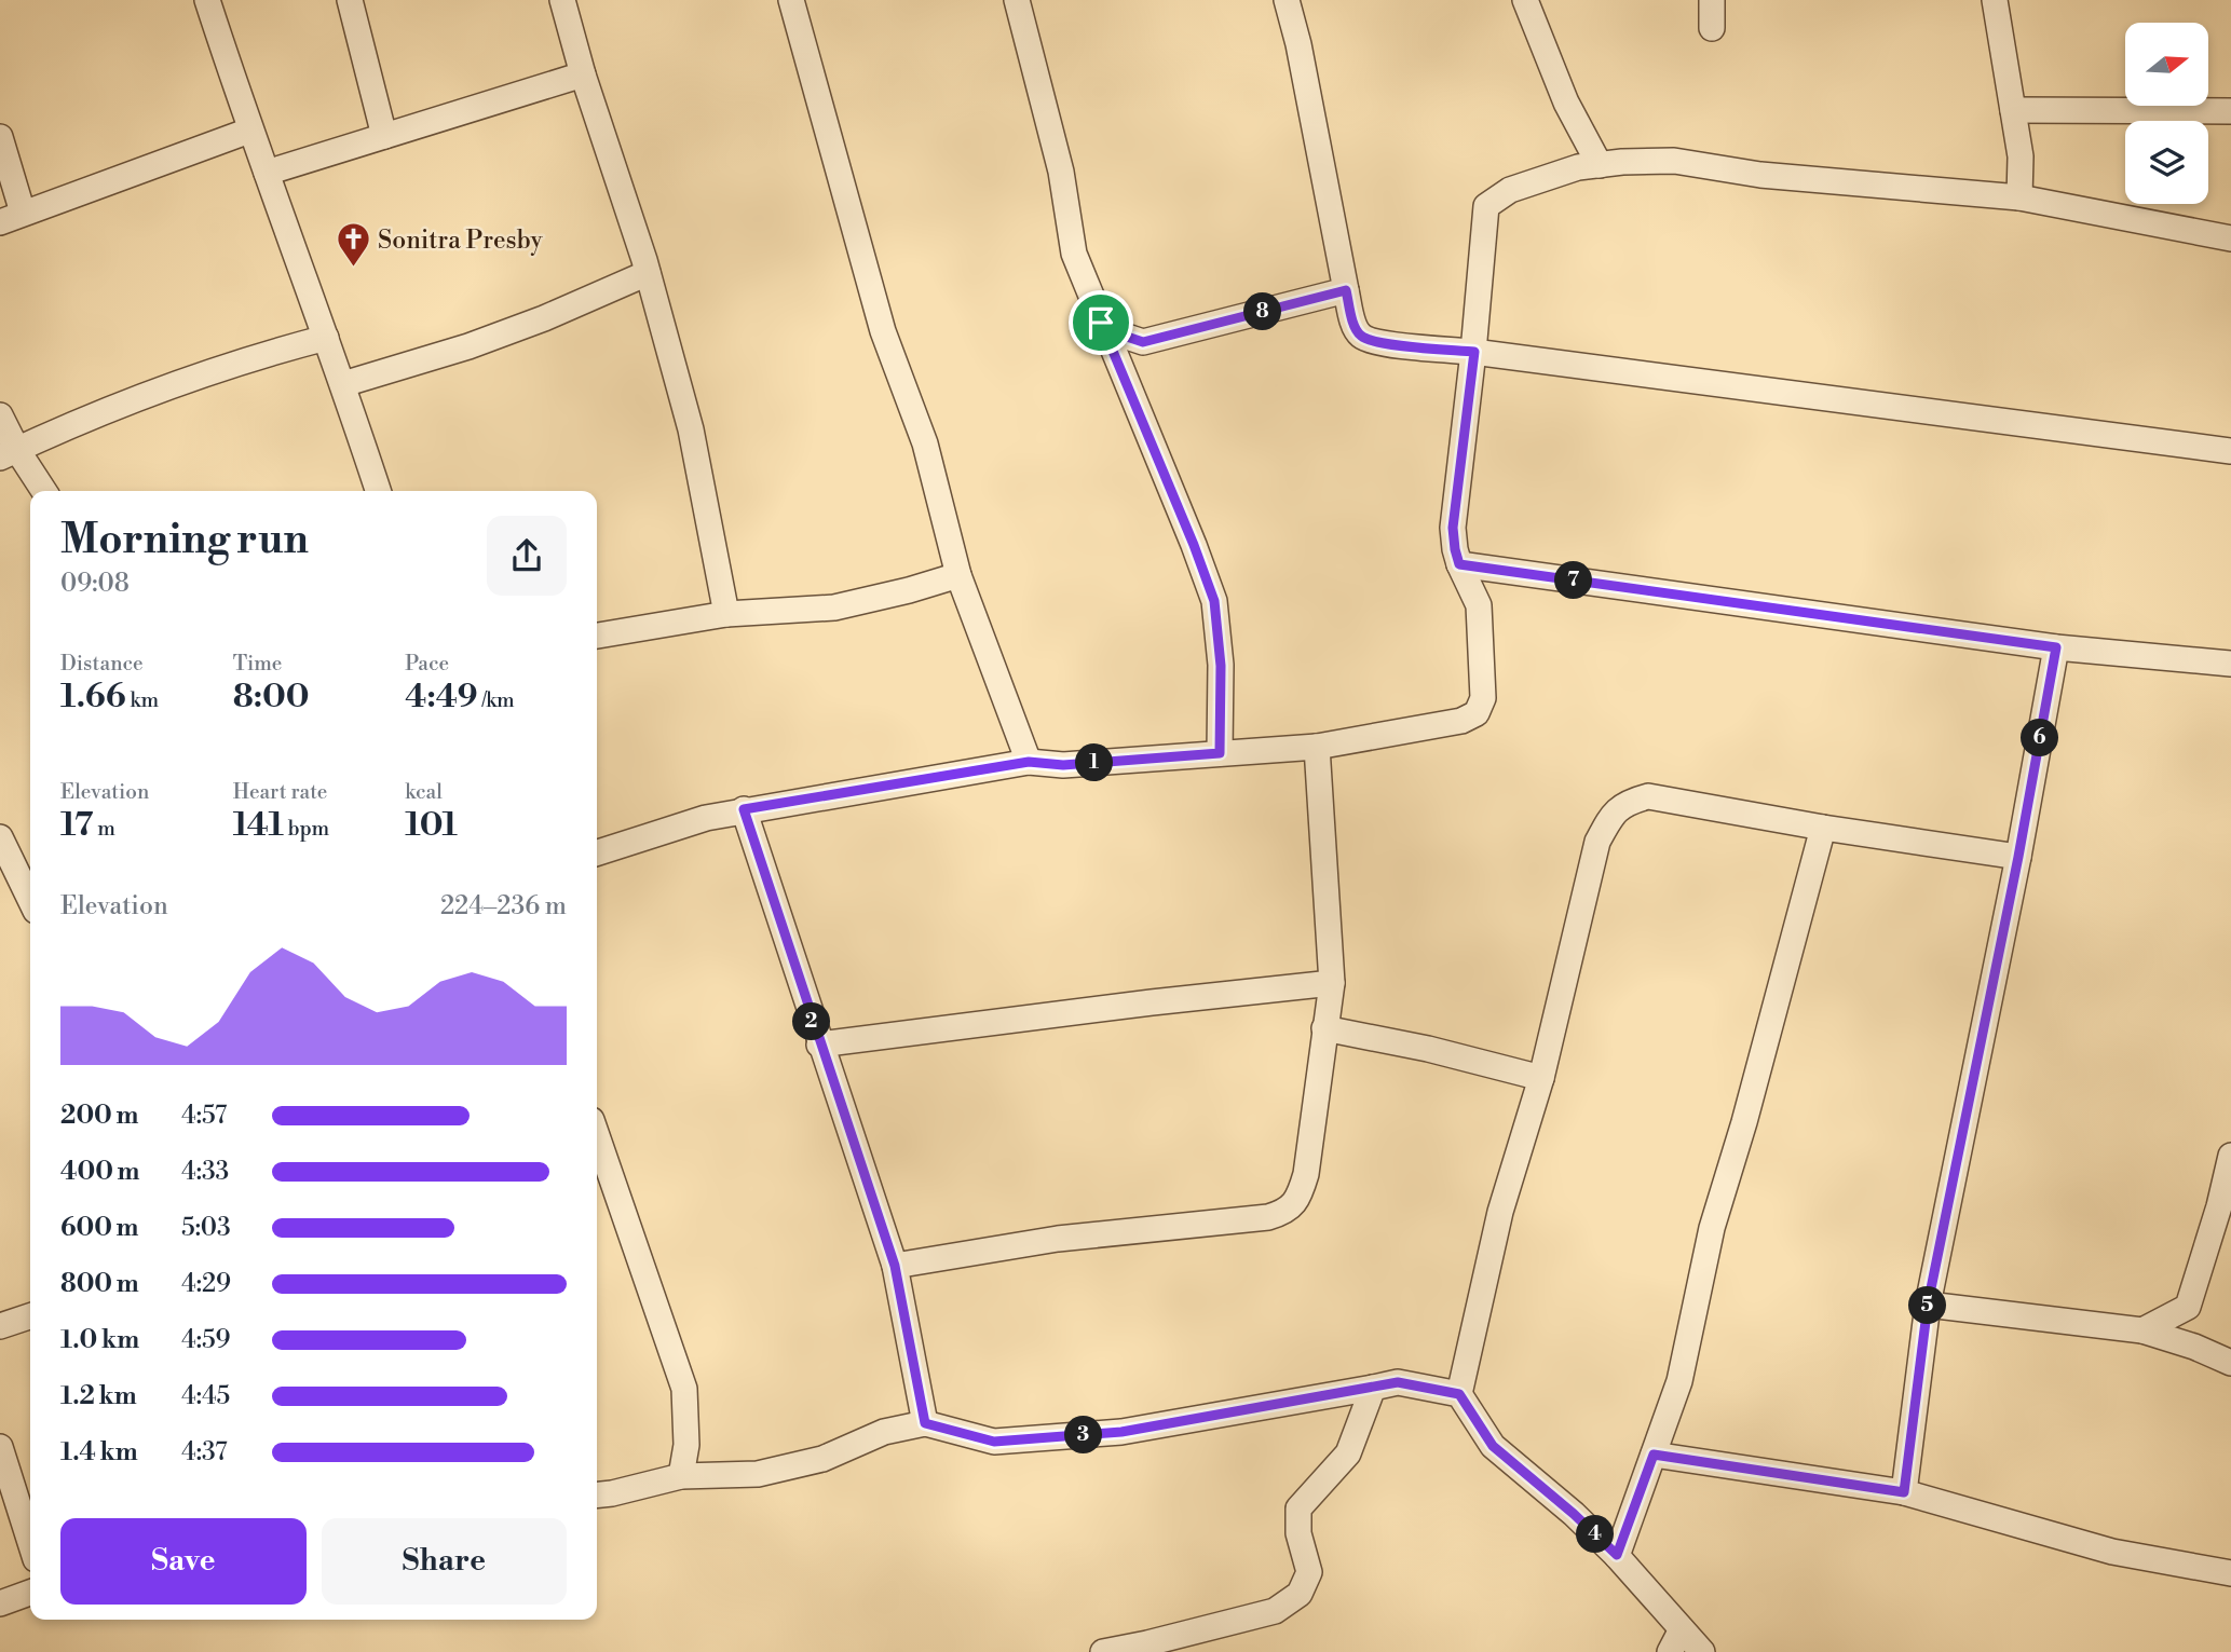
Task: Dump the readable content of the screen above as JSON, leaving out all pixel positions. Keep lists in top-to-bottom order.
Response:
{
  "places": {
    "church": ["Sonitra Presby"]
  },
  "north": "right",
  "page": {
    "pins": [
      "8",
      "7",
      "6",
      "1",
      "2",
      "5",
      "3",
      "4"
    ],
    "heading": ["Morning run", "09:08"],
    "stats": [
      ["Distance", "1.66 km"],
      ["Time", "8:00"],
      ["Pace", "4:49 /km"],
      ["Elevation", "17 m"],
      ["Heart rate", "141 bpm"],
      ["kcal", "101"]
    ],
    "chart": ["Elevation", "224–236 m"],
    "list": [
      {
        "name": "200 m",
        "note": "4:57"
      },
      {
        "name": "400 m",
        "note": "4:33"
      },
      {
        "name": "600 m",
        "note": "5:03"
      },
      {
        "name": "800 m",
        "note": "4:29"
      },
      {
        "name": "1.0 km",
        "note": "4:59"
      },
      {
        "name": "1.2 km",
        "note": "4:45"
      },
      {
        "name": "1.4 km",
        "note": "4:37"
      }
    ],
    "buttons": ["Save", "Share"]
  }
}
